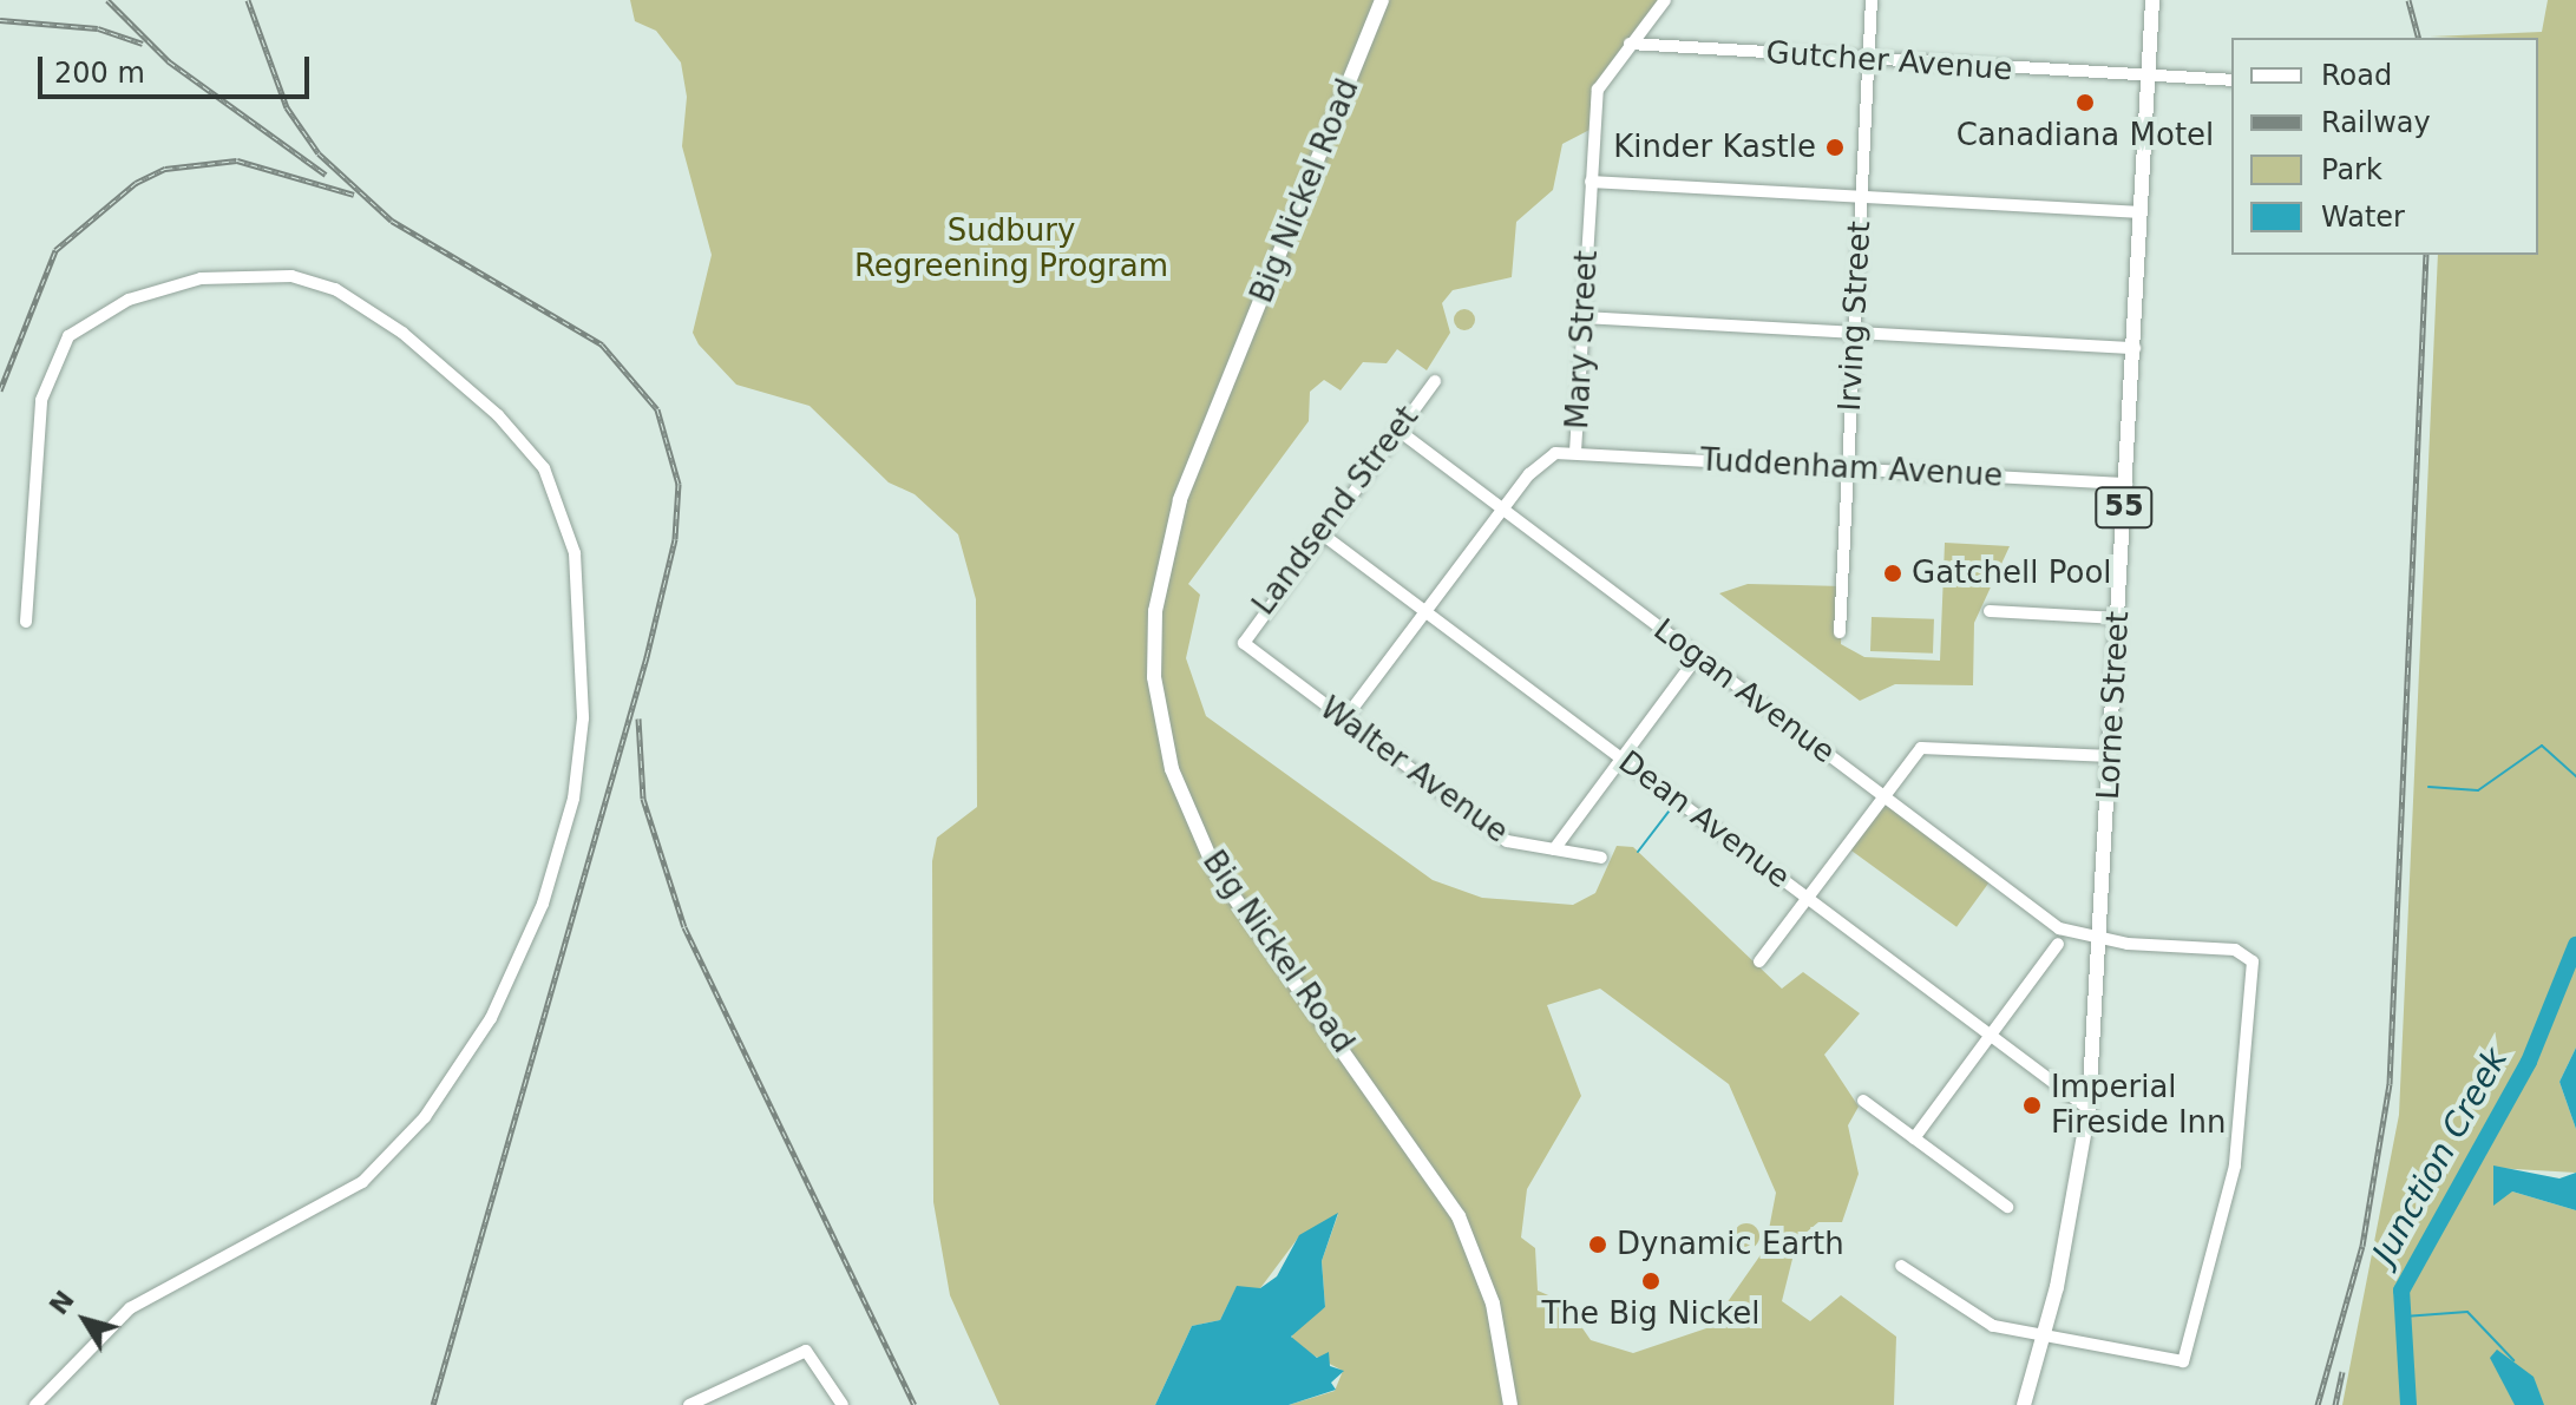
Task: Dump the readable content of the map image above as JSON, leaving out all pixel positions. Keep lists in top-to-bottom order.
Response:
{
  "streets": {
    "main road": ["Big Nickel Road", "55", "Lorne Street"],
    "street": [
      "Gutcher Avenue",
      "Irving Street",
      "Mary Street",
      "Tuddenham Avenue",
      "Landsend Street",
      "Logan Avenue",
      "Walter Avenue",
      "Dean Avenue"
    ]
  },
  "crossings": [
    ["Gutcher Avenue", "Irving Street"],
    ["Gutcher Avenue", "Mary Street"],
    ["Gutcher Avenue", "Lorne Street"],
    ["Irving Street", "Tuddenham Avenue"],
    ["Mary Street", "Tuddenham Avenue"],
    ["Mary Street", "Logan Avenue"],
    ["Mary Street", "Walter Avenue"],
    ["Mary Street", "Dean Avenue"],
    ["Tuddenham Avenue", "Lorne Street"],
    ["Landsend Street", "Logan Avenue"],
    ["Landsend Street", "Walter Avenue"],
    ["Landsend Street", "Dean Avenue"],
    ["Logan Avenue", "Lorne Street"],
    ["Lorne Street", "Dean Avenue"]
  ],
  "water": ["Junction Creek"],
  "parks": ["Sudbury Regreening Program"],
  "places": [
    "Canadiana Motel",
    "Kinder Kastle",
    "Gatchell Pool",
    "Imperial Fireside Inn",
    "Dynamic Earth",
    "The Big Nickel"
  ],
  "legend": [
    "Road",
    "Railway",
    "Park",
    "Water"
  ],
  "scale_bar": "200 m",
  "north": "top left"
}
